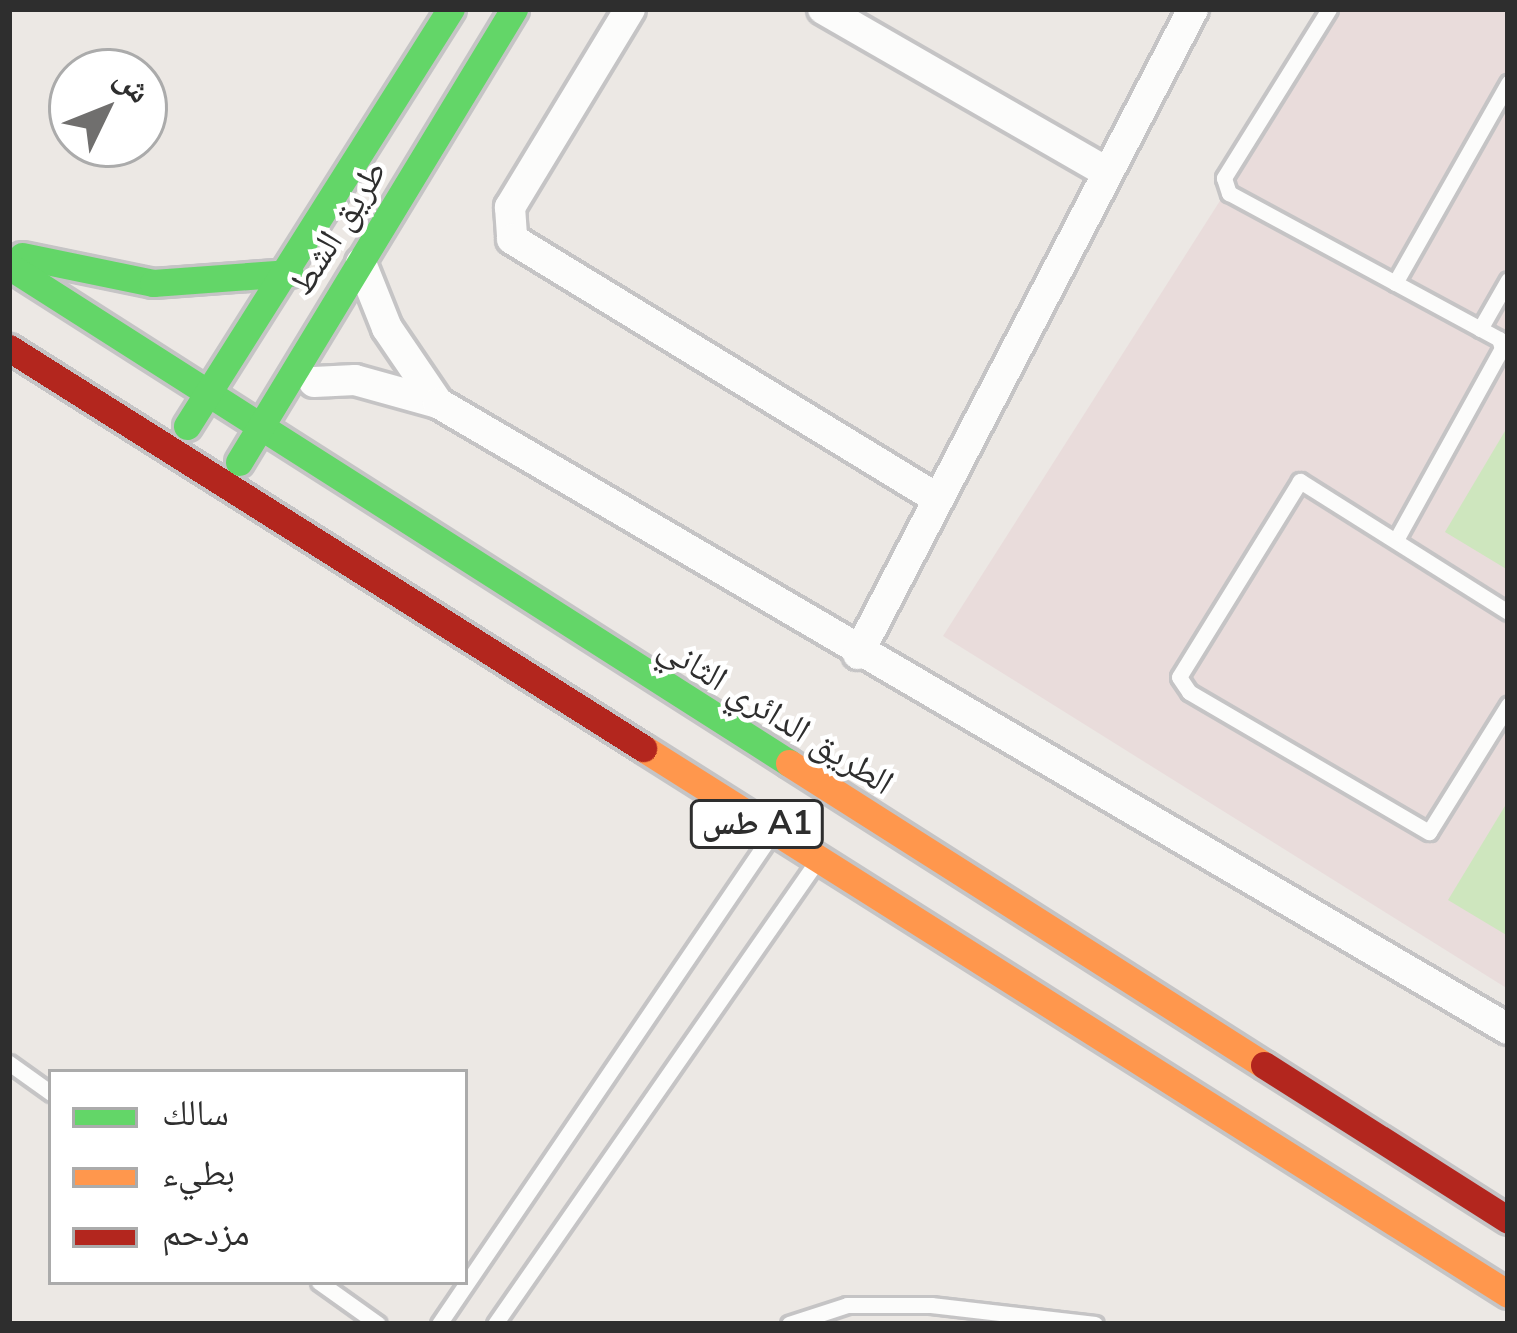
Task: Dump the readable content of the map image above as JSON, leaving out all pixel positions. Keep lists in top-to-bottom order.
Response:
{
  "streets": {
    "highway": ["طريق الشط", "الطريق الدائري الثاني", "طس A1"]
  },
  "crossings": [
    ["طريق الشط", "الطريق الدائري الثاني"],
    ["طريق الشط", "طس A1"]
  ],
  "legend": ["سالك", "بطيء", "مزدحم"],
  "north": "top right"
}
